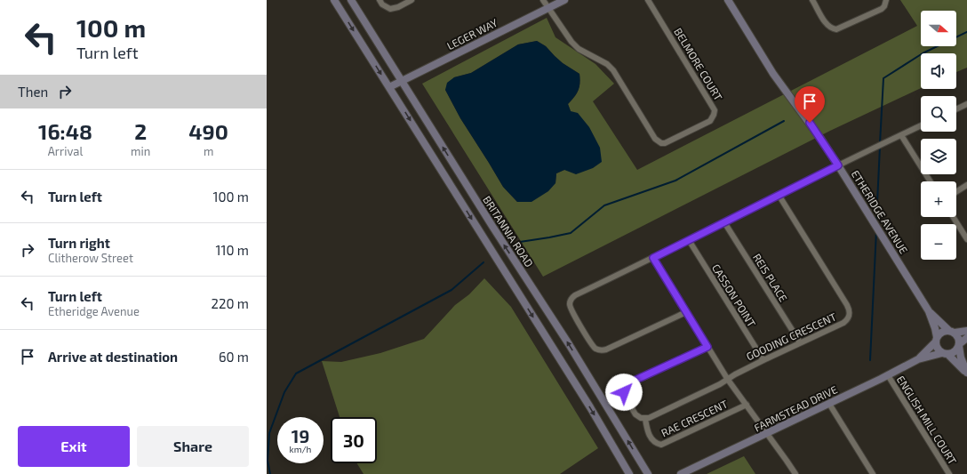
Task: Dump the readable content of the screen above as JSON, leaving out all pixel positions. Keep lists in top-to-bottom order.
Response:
{
  "streets": {
    "main road": [
      "LEGER WAY",
      "ETHERIDGE AVENUE",
      "BRITANNIA ROAD",
      "FARMSTEAD DRIVE"
    ],
    "street": [
      "BELMORE COURT",
      "REIS PLACE",
      "CASSON POINT",
      "GOODING CRESCENT",
      "RAE CRESCENT",
      "ENGLISH MILL COURT"
    ]
  },
  "crossings": [
    ["LEGER WAY", "BELMORE COURT"],
    ["LEGER WAY", "BRITANNIA ROAD"],
    ["ETHERIDGE AVENUE", "FARMSTEAD DRIVE"],
    ["REIS PLACE", "GOODING CRESCENT"],
    ["CASSON POINT", "GOODING CRESCENT"],
    ["GOODING CRESCENT", "RAE CRESCENT"],
    ["FARMSTEAD DRIVE", "ENGLISH MILL COURT"]
  ],
  "north": "right",
  "page": {
    "turn": ["100 m", "Turn left"],
    "map_buttons": ["+", "−"],
    "then": "Then",
    "eta": [
      "16:48",
      "Arrival",
      "2",
      "min",
      "490",
      "m"
    ],
    "list": [
      {
        "name": "Turn left",
        "value": "100 m"
      },
      {
        "name": "Turn right",
        "note": "Clitherow Street",
        "value": "110 m"
      },
      {
        "name": "Turn left",
        "note": "Etheridge Avenue",
        "value": "220 m"
      },
      {
        "name": "Arrive at destination",
        "value": "60 m"
      }
    ],
    "speed": "19 km/h",
    "limit": "30",
    "buttons": ["Exit", "Share"]
  }
}
